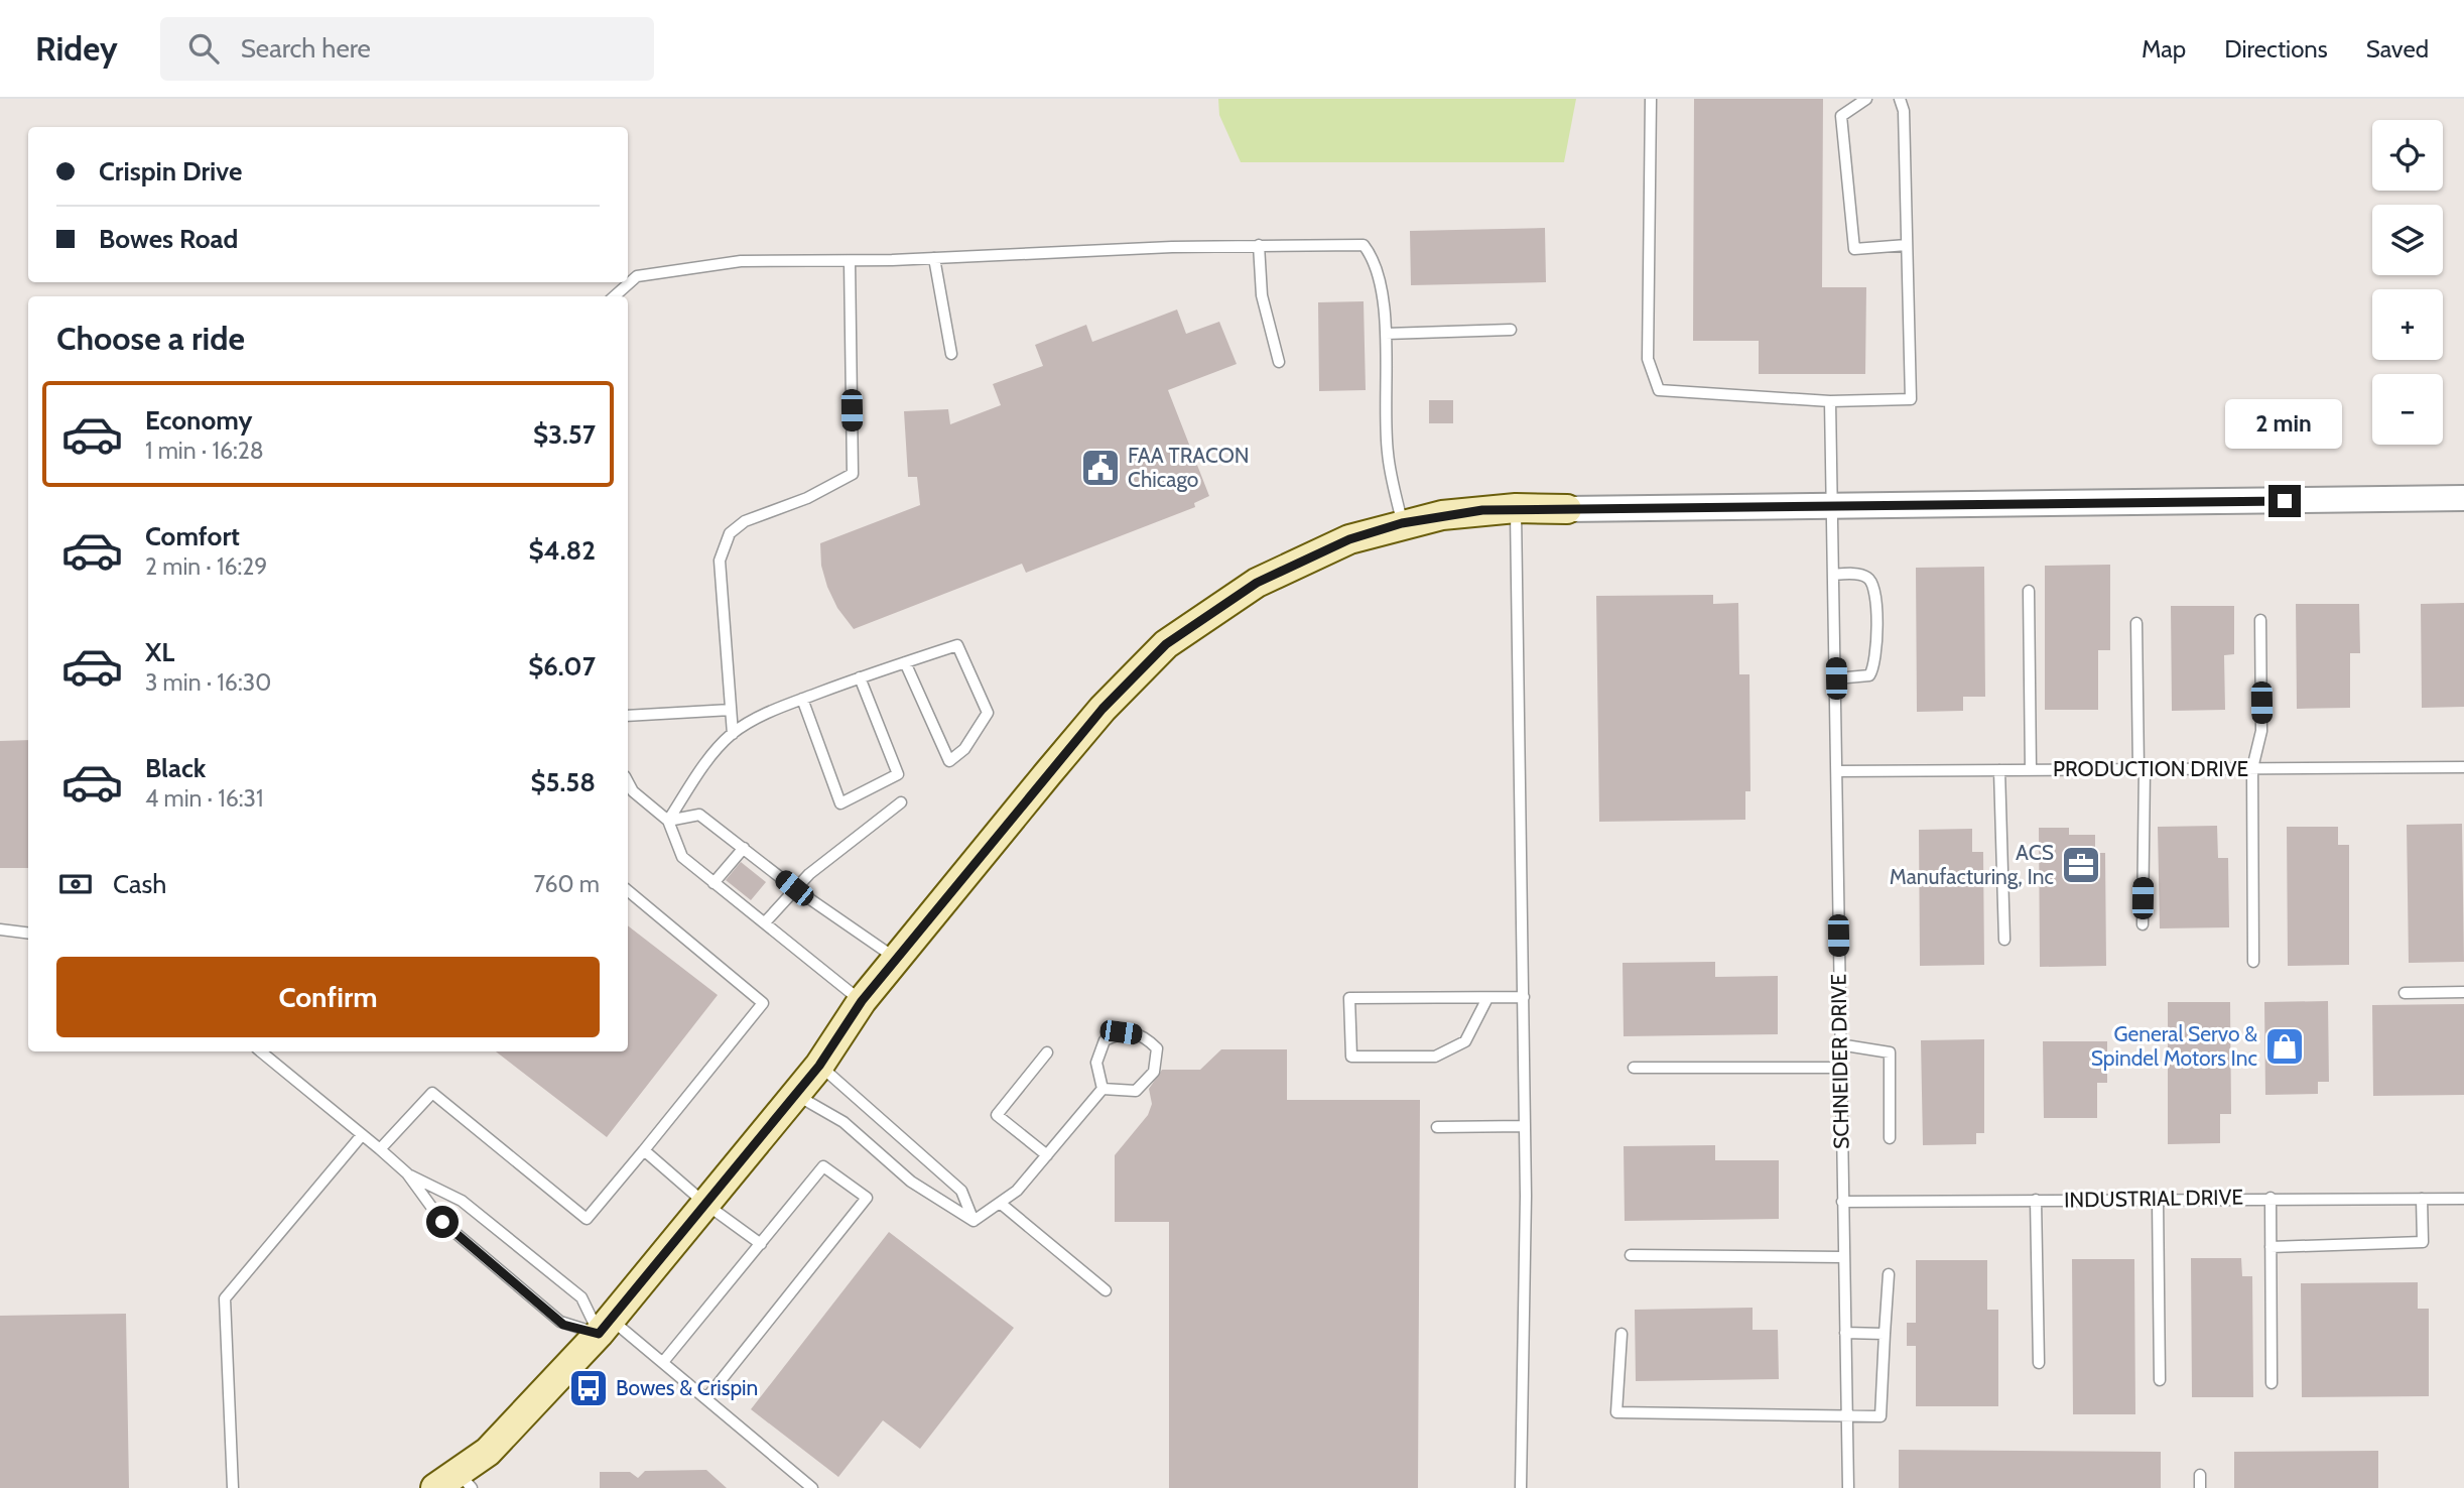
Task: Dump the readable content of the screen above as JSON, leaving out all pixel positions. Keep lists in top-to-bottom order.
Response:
{
  "streets": {
    "lane": ["PRODUCTION DRIVE", "SCHNEIDER DRIVE", "INDUSTRIAL DRIVE"]
  },
  "crossings": [
    ["PRODUCTION DRIVE", "SCHNEIDER DRIVE"],
    ["SCHNEIDER DRIVE", "INDUSTRIAL DRIVE"]
  ],
  "places": {
    "public building": ["FAA TRACON Chicago"],
    "office": ["ACS Manufacturing, Inc"],
    "shop": ["General Servo & Spindel Motors Inc"],
    "bus stop": ["Bowes & Crispin"]
  },
  "page": {
    "header": "Ridey",
    "search": "Search here",
    "nav": ["Map", "Directions", "Saved"],
    "map_buttons": ["+", "−"],
    "banner": ["Crispin Drive", "Bowes Road"],
    "heading": "Choose a ride",
    "list": [
      {
        "name": "Economy",
        "note": "1 min · 16:28",
        "value": "$3.57"
      },
      {
        "name": "Comfort",
        "note": "2 min · 16:29",
        "value": "$4.82"
      },
      {
        "name": "XL",
        "note": "3 min · 16:30",
        "value": "$6.07"
      },
      {
        "name": "Black",
        "note": "4 min · 16:31",
        "value": "$5.58"
      }
    ],
    "bubble": "2 min",
    "pay": ["Cash", "760 m"],
    "buttons": "Confirm"
  }
}
